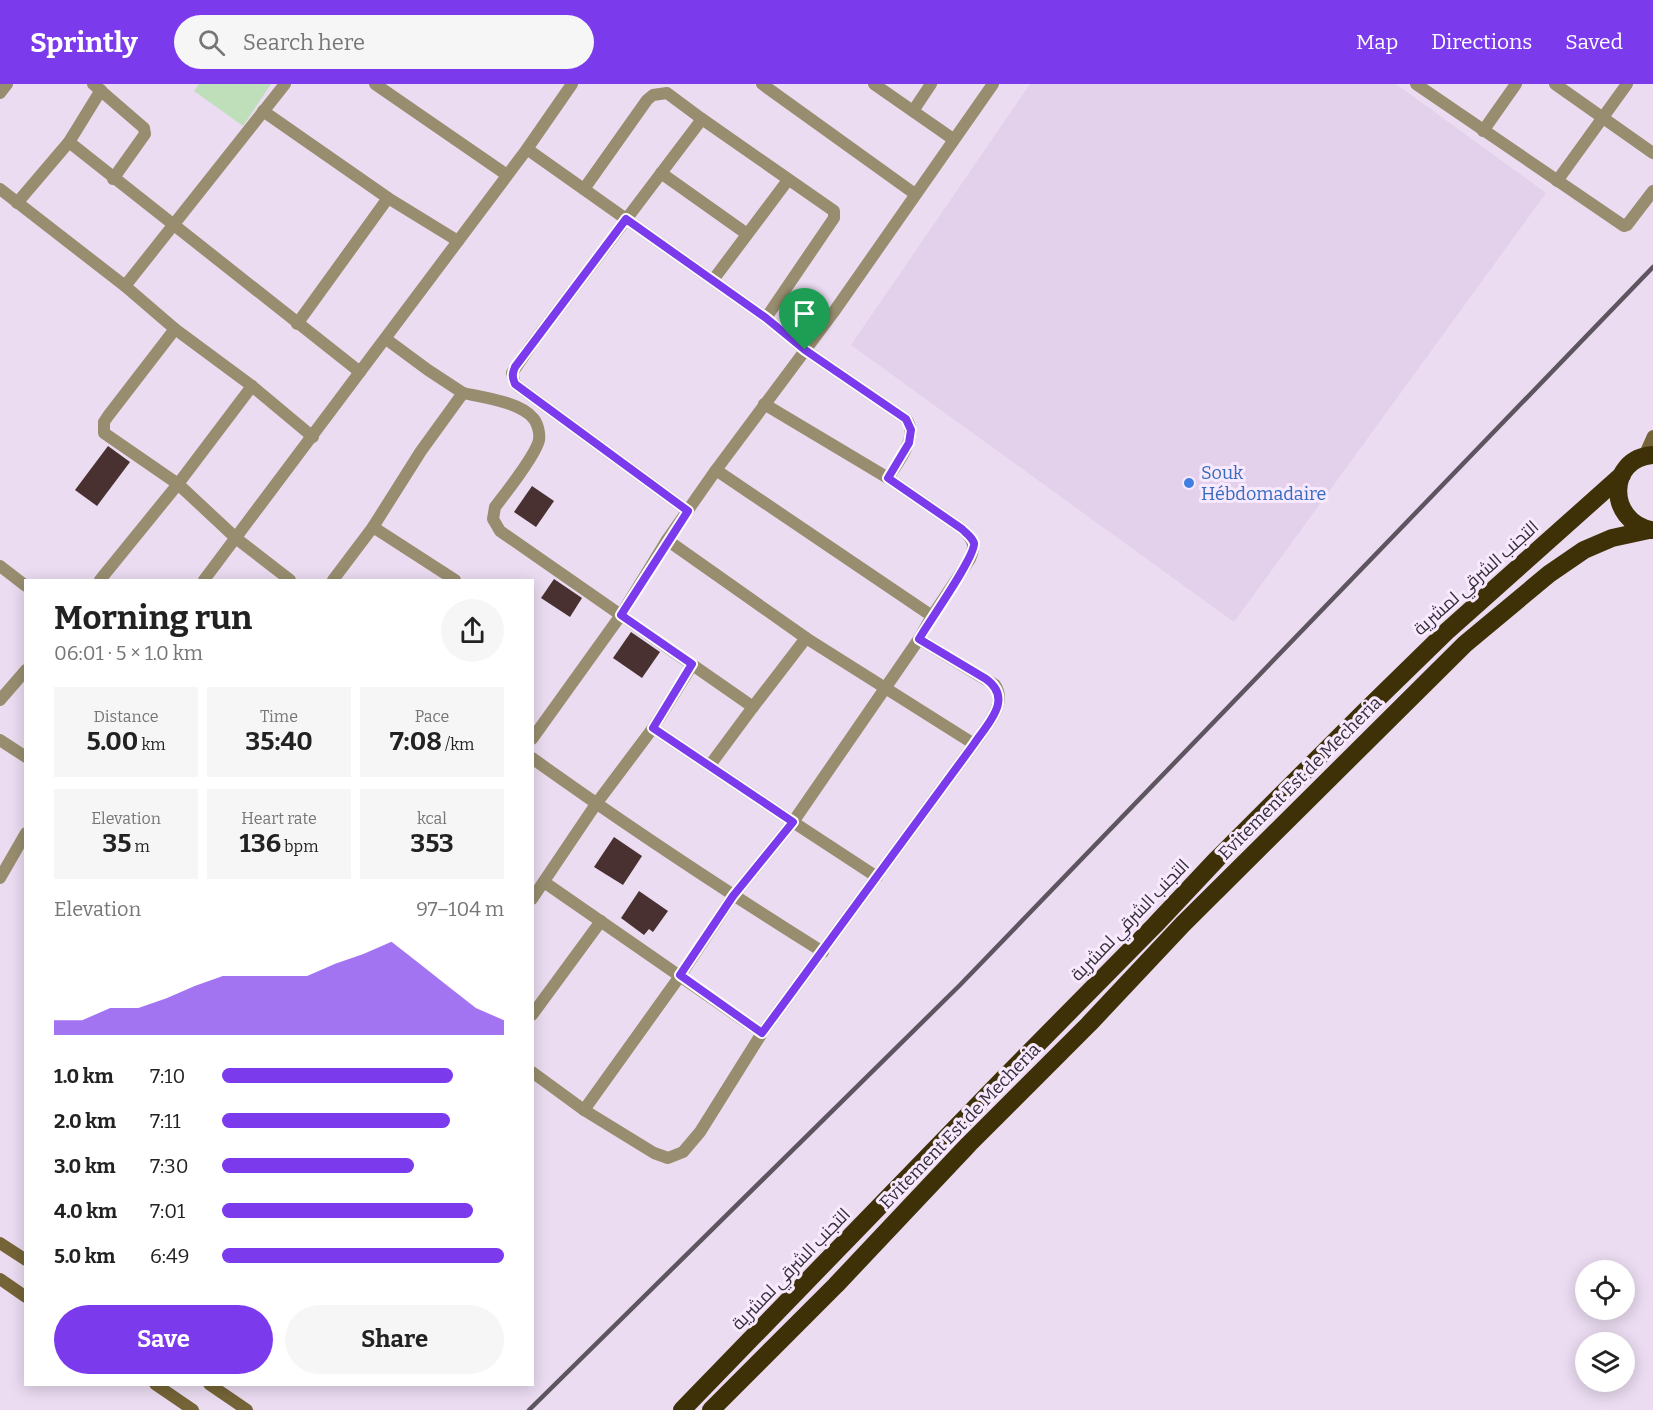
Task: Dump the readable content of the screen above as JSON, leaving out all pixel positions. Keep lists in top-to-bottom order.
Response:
{
  "streets": {
    "highway": ["التجنب الشرقي لمشرية", "Evitement Est de Mecheria"]
  },
  "places": ["Souk Hébdomadaire"],
  "page": {
    "header": "Sprintly",
    "search": "Search here",
    "nav": ["Map", "Directions", "Saved"],
    "heading": ["Morning run", "06:01 · 5 × 1.0 km"],
    "stats": [
      ["Distance", "5.00 km"],
      ["Time", "35:40"],
      ["Pace", "7:08 /km"],
      ["Elevation", "35 m"],
      ["Heart rate", "136 bpm"],
      ["kcal", "353"]
    ],
    "chart": ["Elevation", "97–104 m"],
    "list": [
      {
        "name": "1.0 km",
        "note": "7:10"
      },
      {
        "name": "2.0 km",
        "note": "7:11"
      },
      {
        "name": "3.0 km",
        "note": "7:30"
      },
      {
        "name": "4.0 km",
        "note": "7:01"
      },
      {
        "name": "5.0 km",
        "note": "6:49"
      }
    ],
    "buttons": ["Save", "Share"]
  }
}
